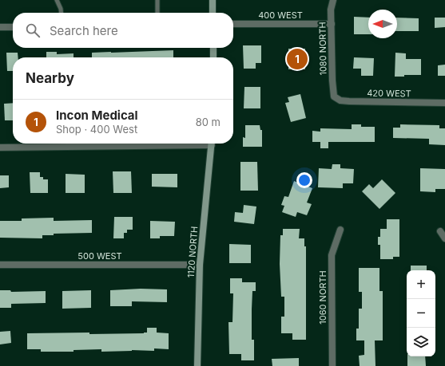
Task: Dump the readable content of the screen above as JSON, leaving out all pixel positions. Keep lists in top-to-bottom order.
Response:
{
  "streets": {
    "street": [
      "400 WEST",
      "1080 NORTH",
      "420 WEST",
      "1120 NORTH",
      "500 WEST",
      "1060 NORTH"
    ]
  },
  "crossings": [
    ["400 WEST", "1080 NORTH"],
    ["1080 NORTH", "420 WEST"],
    ["1120 NORTH", "500 WEST"]
  ],
  "north": "left",
  "page": {
    "search": "Search here",
    "pins": "1",
    "heading": "Nearby",
    "list": [
      {
        "mark": "1",
        "name": "Incon Medical",
        "note": "Shop · 400 West",
        "value": "80 m"
      }
    ],
    "map_buttons": ["+", "−"]
  }
}
